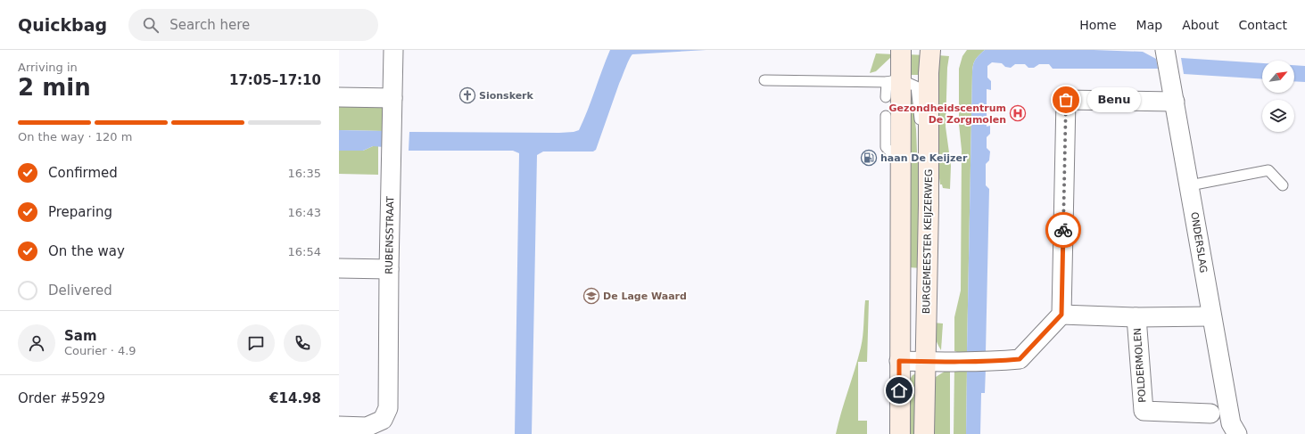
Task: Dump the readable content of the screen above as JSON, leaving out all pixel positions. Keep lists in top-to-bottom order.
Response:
{
  "streets": {
    "main road": ["BURGEMEESTER KEIJZERWEG"],
    "street": ["RUBENSSTRAAT", "ONDERSLAG", "POLDERMOLEN"]
  },
  "crossings": [
    ["ONDERSLAG", "POLDERMOLEN"]
  ],
  "places": {
    "church": ["Sionskerk"],
    "other": ["Benu"],
    "hospital": ["Gezondheidscentrum De Zorgmolen"],
    "fuel station": ["haan De Keijzer"],
    "school or university": ["De Lage Waard"]
  },
  "north": "top right",
  "page": {
    "header": "Quickbag",
    "search": "Search here",
    "nav": [
      "Home",
      "Map",
      "About",
      "Contact"
    ],
    "heading": ["2 min", "Arriving in", "17:05–17:10"],
    "panel": [
      "Sam",
      "Courier · 4.9",
      "Order #5929",
      "€14.98"
    ],
    "bubble": "Benu",
    "bar": "On the way · 120 m",
    "list": [
      ["Confirmed", "16:35"],
      ["Preparing", "16:43"],
      ["On the way", "16:54"],
      "Delivered"
    ]
  }
}
